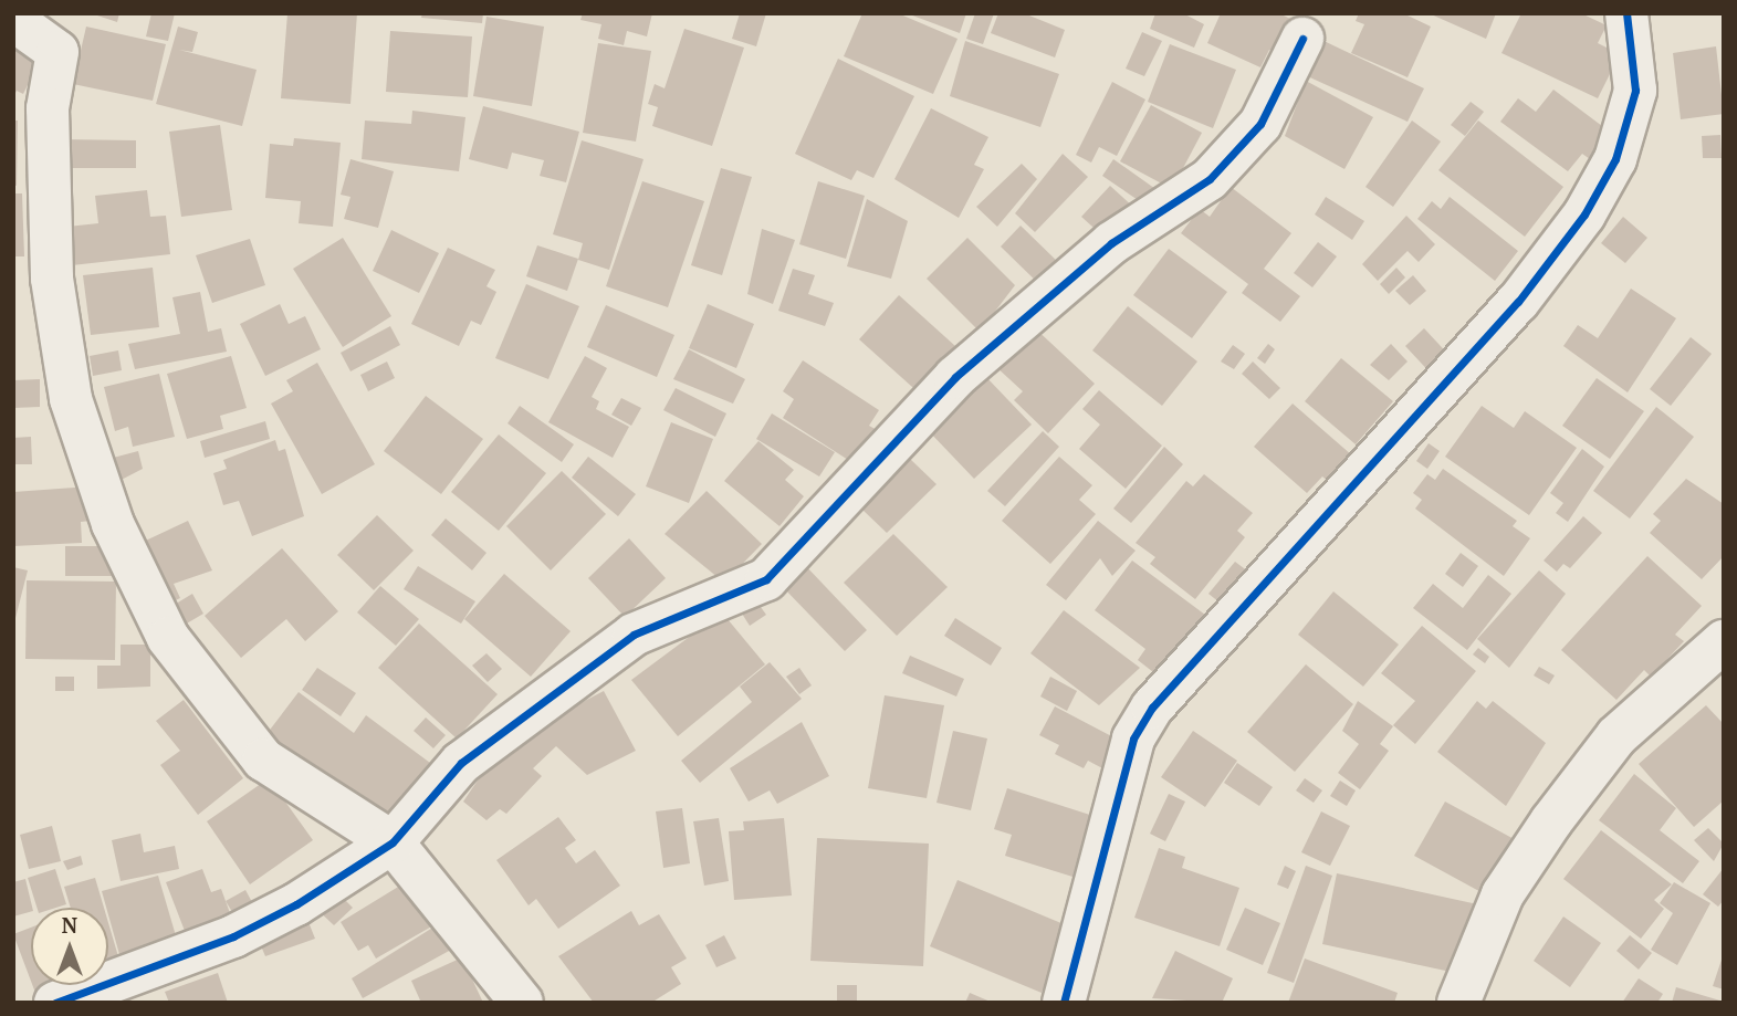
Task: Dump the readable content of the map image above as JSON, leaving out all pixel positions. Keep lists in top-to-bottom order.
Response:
{
  "north": "top"
}
